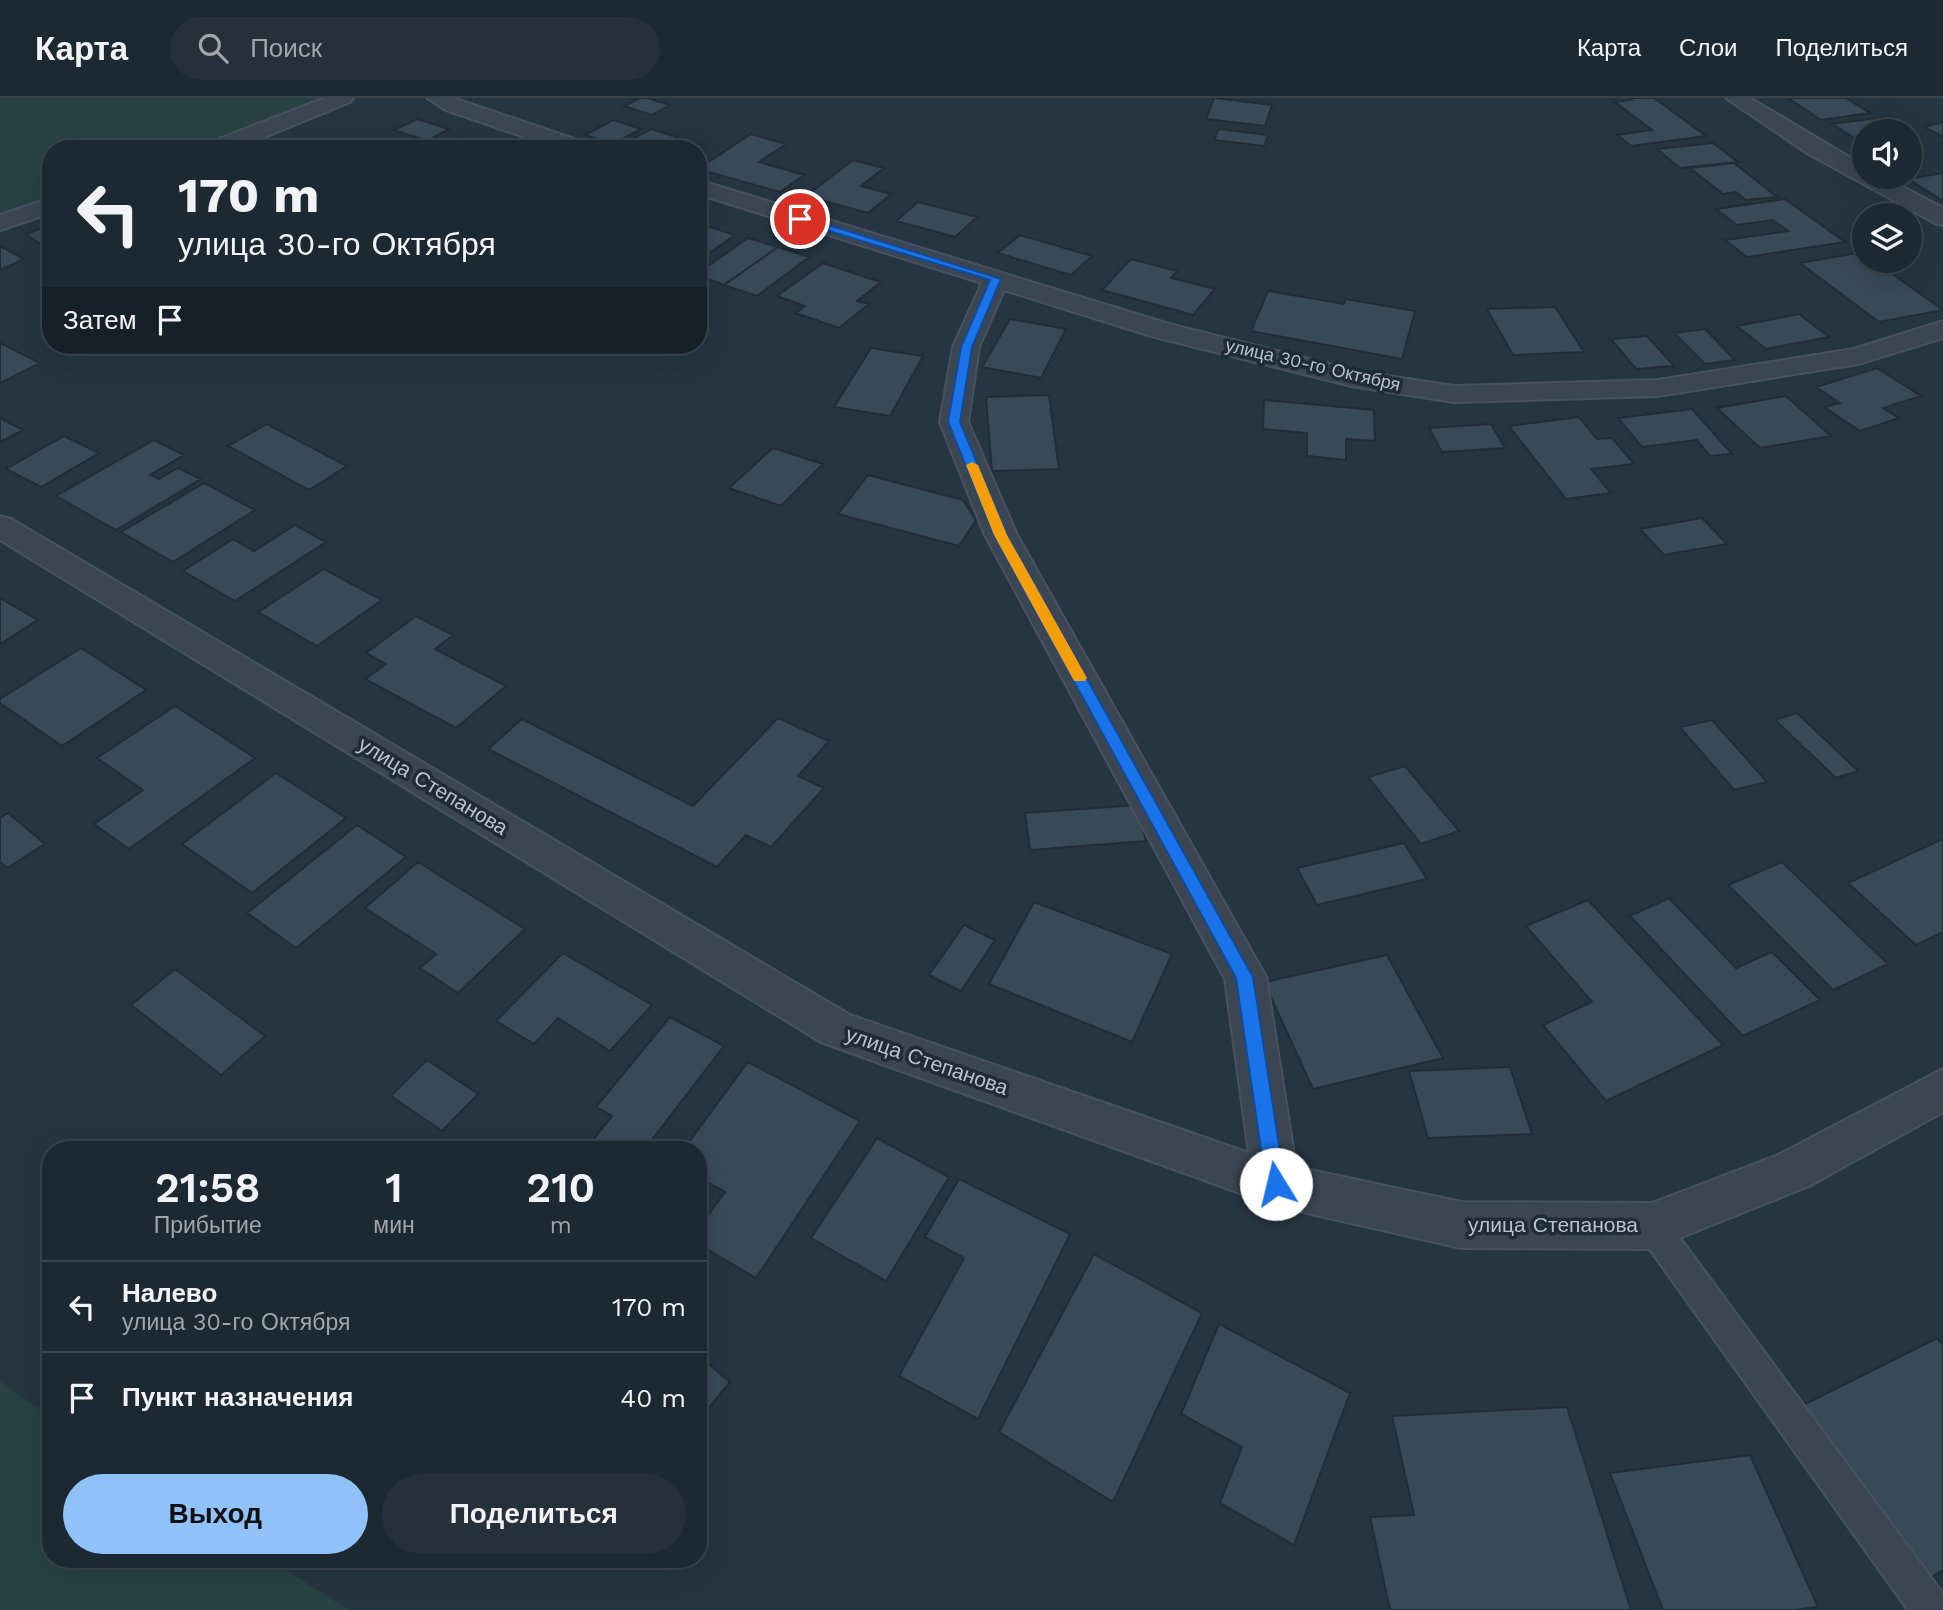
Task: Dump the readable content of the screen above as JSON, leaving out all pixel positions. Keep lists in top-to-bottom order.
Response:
{
  "streets": {
    "street": ["улица 30-го Октября", "улица Степанова"]
  },
  "page": {
    "header": "Карта",
    "search": "Поиск",
    "nav": ["Карта", "Слои", "Поделиться"],
    "turn": ["170 m", "улица 30-го Октября"],
    "then": "Затем",
    "eta": [
      "21:58",
      "Прибытие",
      "1",
      "мин",
      "210",
      "m"
    ],
    "list": [
      {
        "name": "Налево",
        "note": "улица 30-го Октября",
        "value": "170 m"
      },
      {
        "name": "Пункт назначения",
        "value": "40 m"
      }
    ],
    "buttons": ["Выход", "Поделиться"]
  }
}
